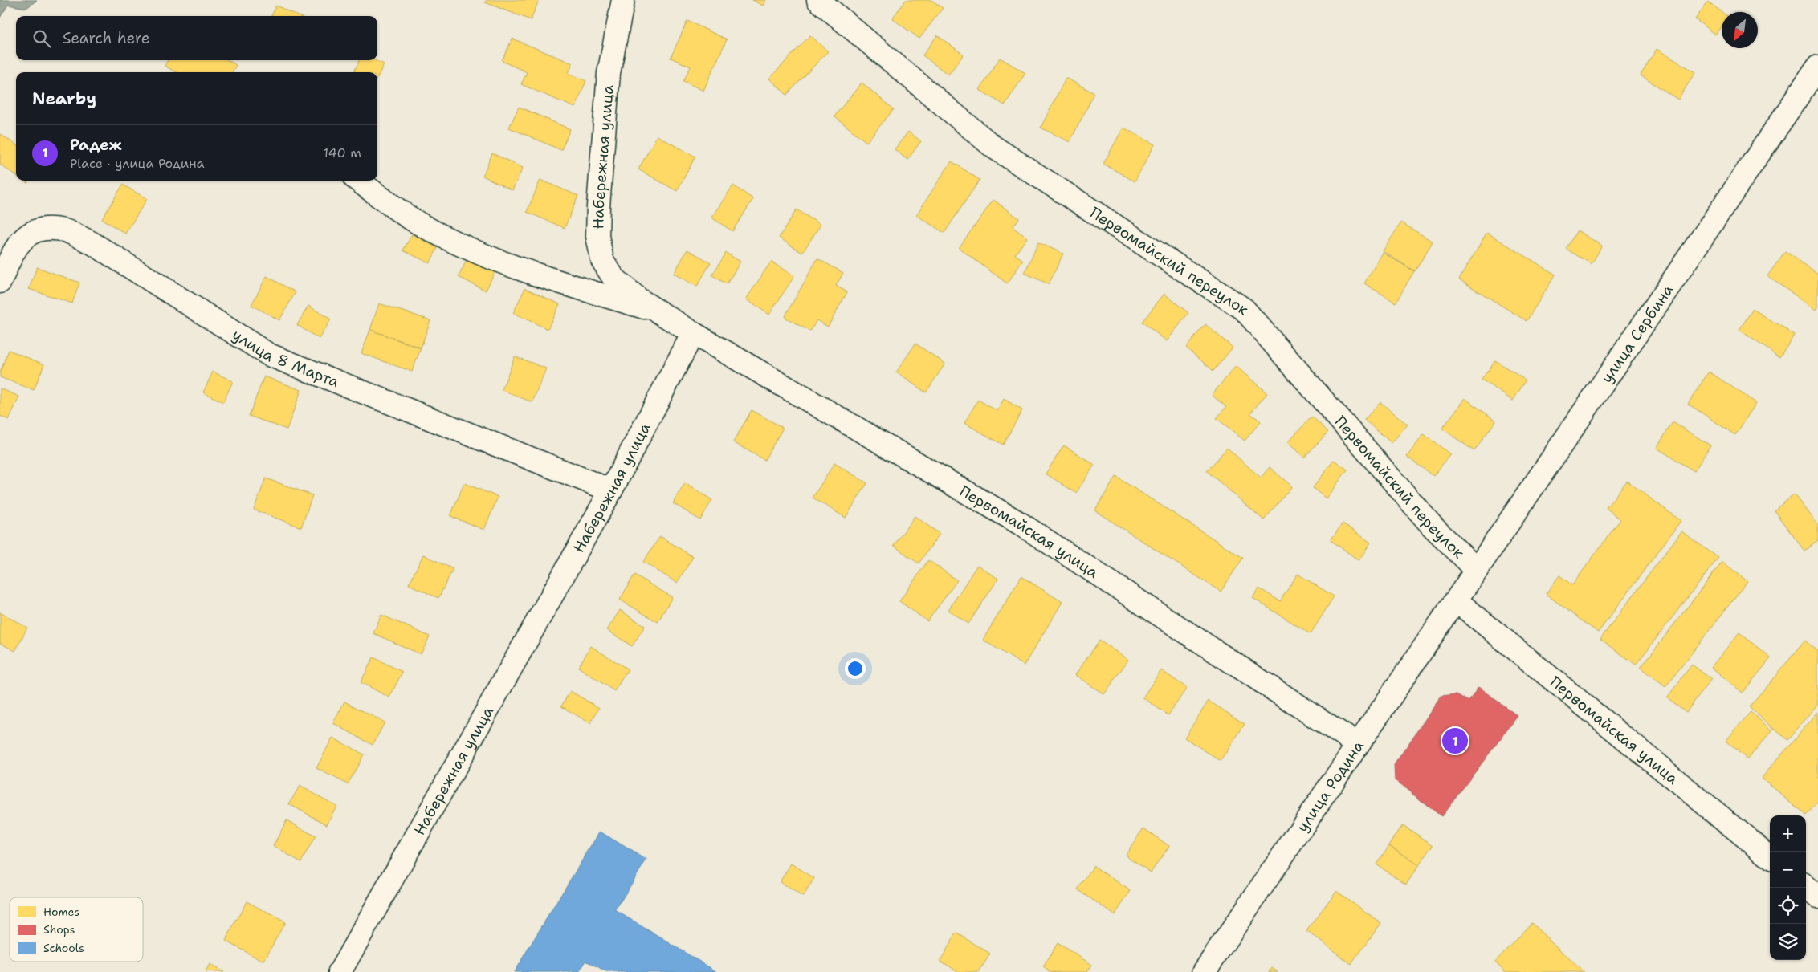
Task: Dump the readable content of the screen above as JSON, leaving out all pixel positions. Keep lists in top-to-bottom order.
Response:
{
  "streets": {
    "street": [
      "Набережная улица",
      "Первомайский переулок",
      "улица Сербина",
      "улица 8 Марта",
      "Первомайская улица",
      "улица Родина"
    ]
  },
  "crossings": [
    ["Набережная улица", "улица 8 Марта"],
    ["Набережная улица", "Первомайская улица"],
    ["Первомайский переулок", "улица Сербина"],
    ["улица Сербина", "Первомайская улица"],
    ["улица Сербина", "улица Родина"],
    ["Первомайская улица", "улица Родина"]
  ],
  "legend": ["Homes", "Shops", "Schools"],
  "north": "bottom left",
  "page": {
    "search": "Search here",
    "heading": "Nearby",
    "list": [
      {
        "mark": "1",
        "name": "Радеж",
        "note": "Place · улица Родина",
        "value": "140 m"
      }
    ],
    "pins": "1",
    "map_buttons": ["+", "−"]
  }
}
